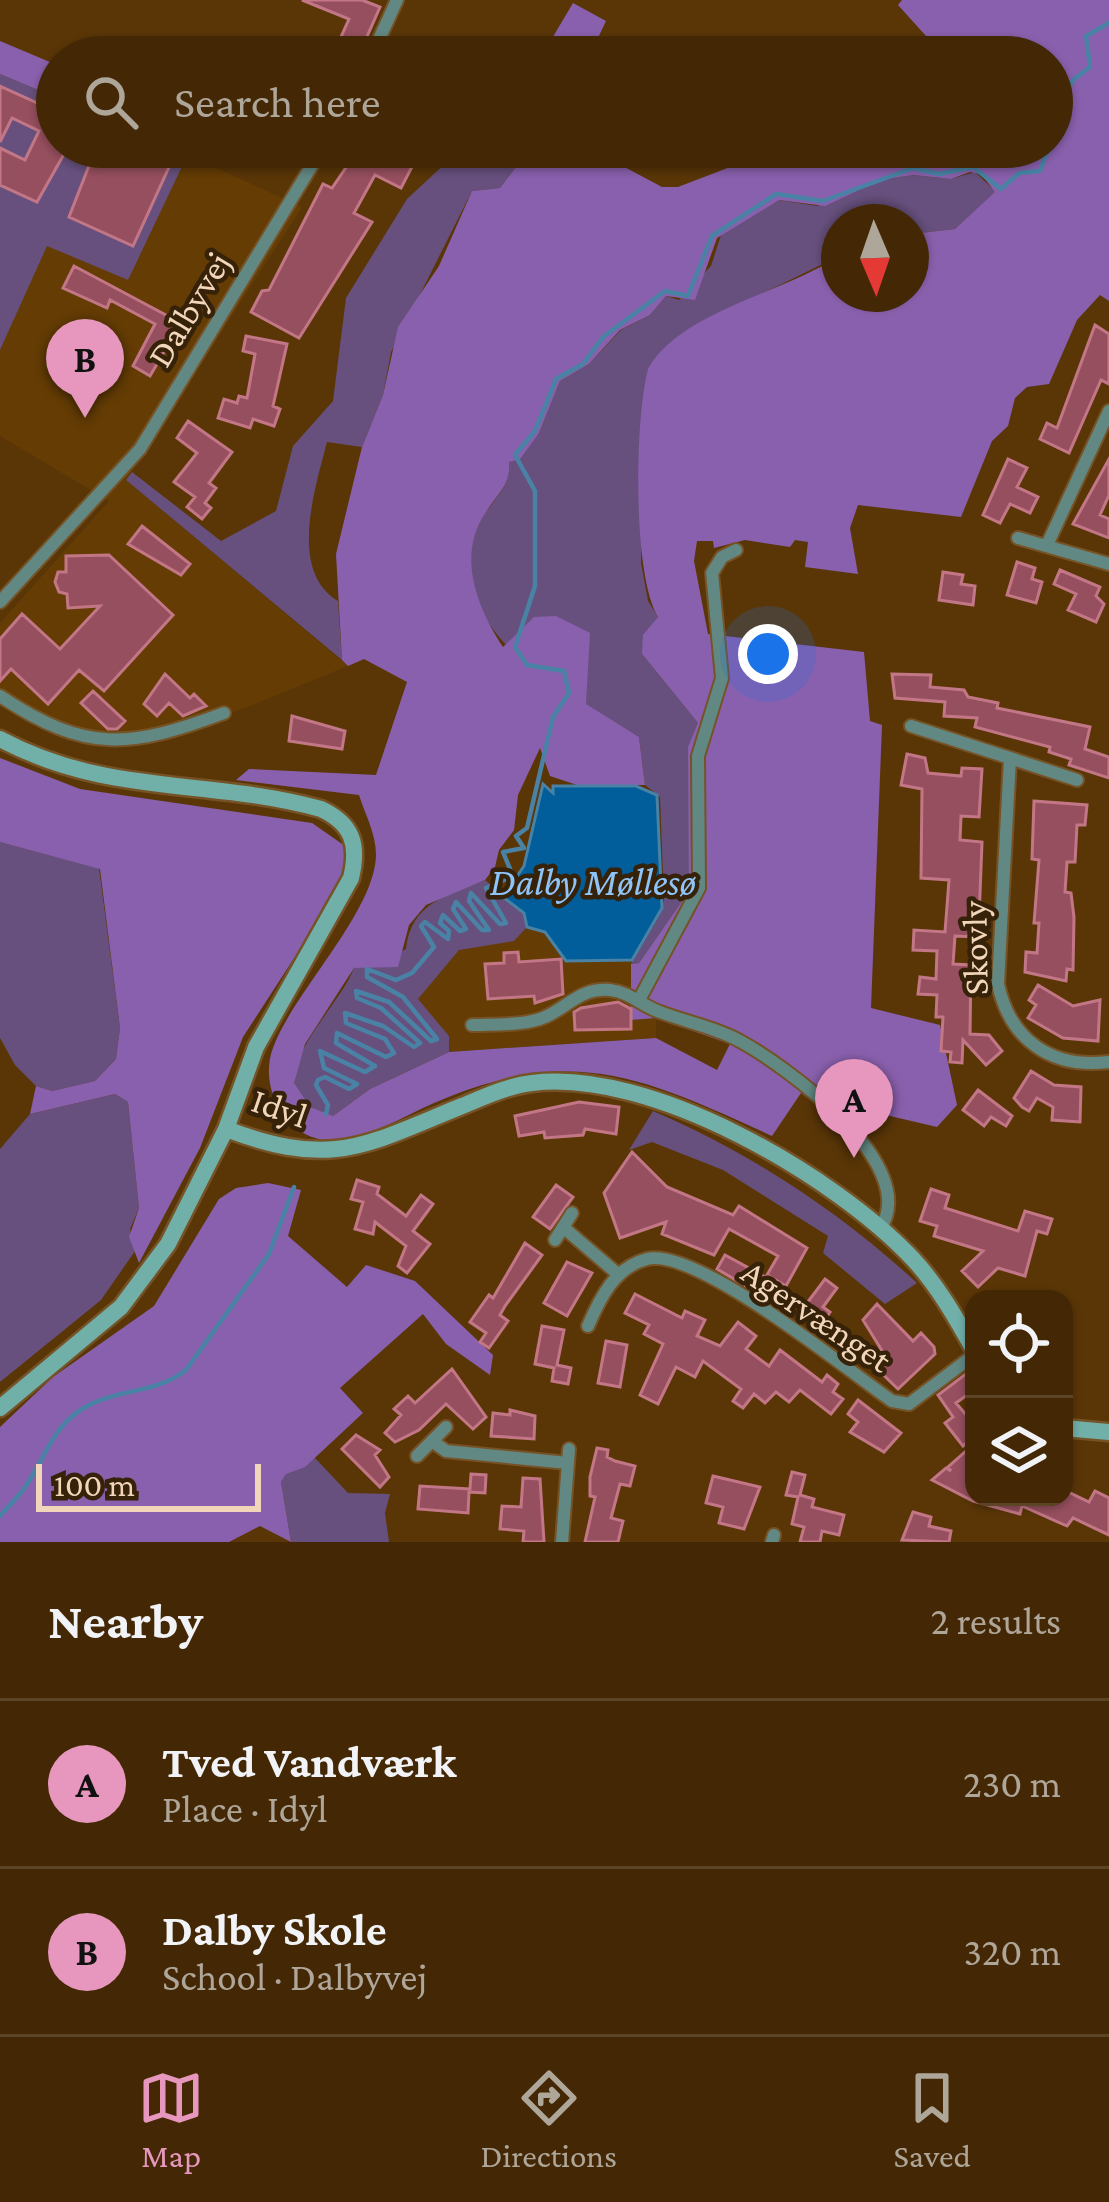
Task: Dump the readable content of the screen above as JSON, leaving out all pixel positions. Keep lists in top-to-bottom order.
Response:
{
  "streets": {
    "street": [
      "Dalbyvej",
      "Skovly",
      "Idyl",
      "Agervænget"
    ]
  },
  "water": ["Dalby Møllesø"],
  "scale_bar": "100 m",
  "north": "bottom",
  "page": {
    "search": "Search here",
    "pins": ["B", "A"],
    "scale": "100 m",
    "heading": ["Nearby", "2 results"],
    "list": [
      {
        "mark": "A",
        "name": "Tved Vandværk",
        "note": "Place · Idyl",
        "value": "230 m"
      },
      {
        "mark": "B",
        "name": "Dalby Skole",
        "note": "School · Dalbyvej",
        "value": "320 m"
      }
    ],
    "nav": ["Map", "Directions", "Saved"]
  }
}
